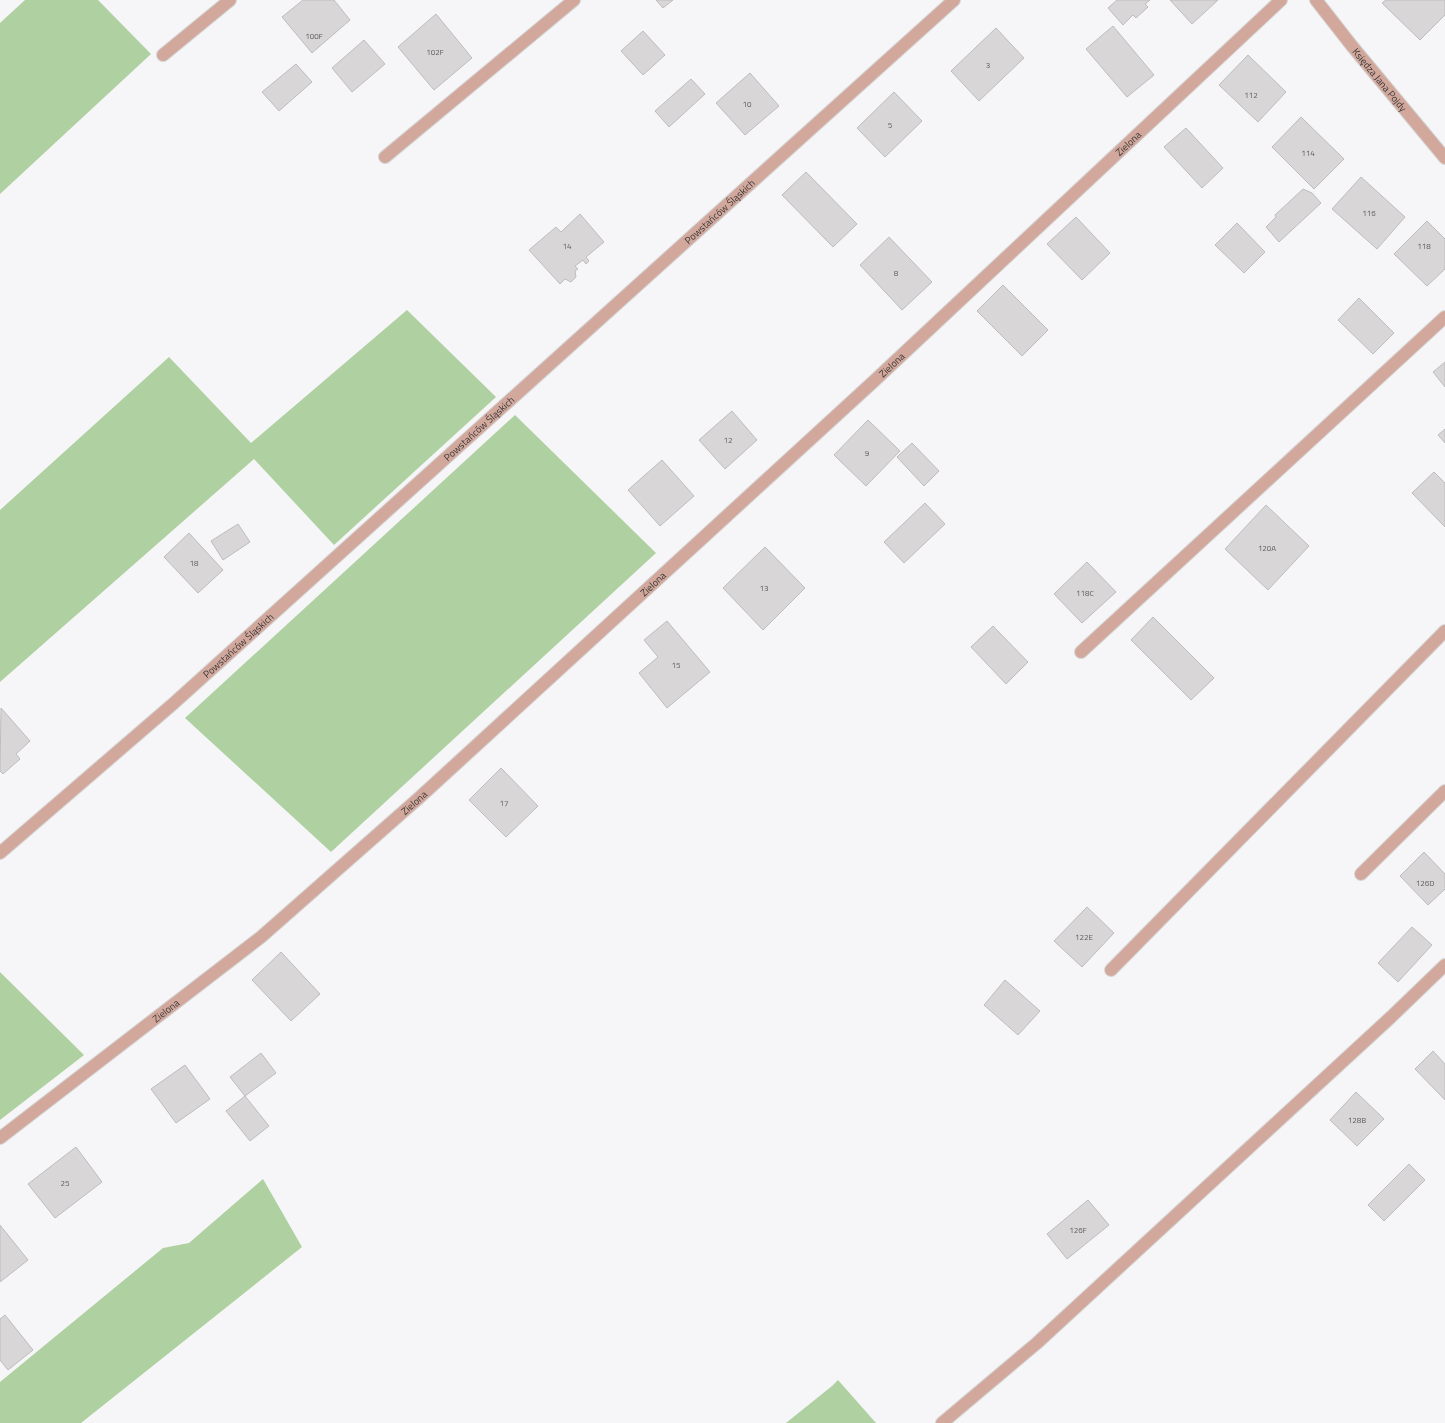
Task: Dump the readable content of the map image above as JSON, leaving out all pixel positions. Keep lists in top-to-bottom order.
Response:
{
  "streets": {
    "street": ["Księdza Jana Pojdy", "Zielona", "Powstańców Śląskich"]
  },
  "house_numbers": [
    "100F",
    "102F",
    "3",
    "112",
    "10",
    "5",
    "114",
    "116",
    "14",
    "118",
    "8",
    "12",
    "9",
    "120A",
    "18",
    "13",
    "118C",
    "15",
    "17",
    "126D",
    "122E",
    "128B",
    "25",
    "126F"
  ]
}
